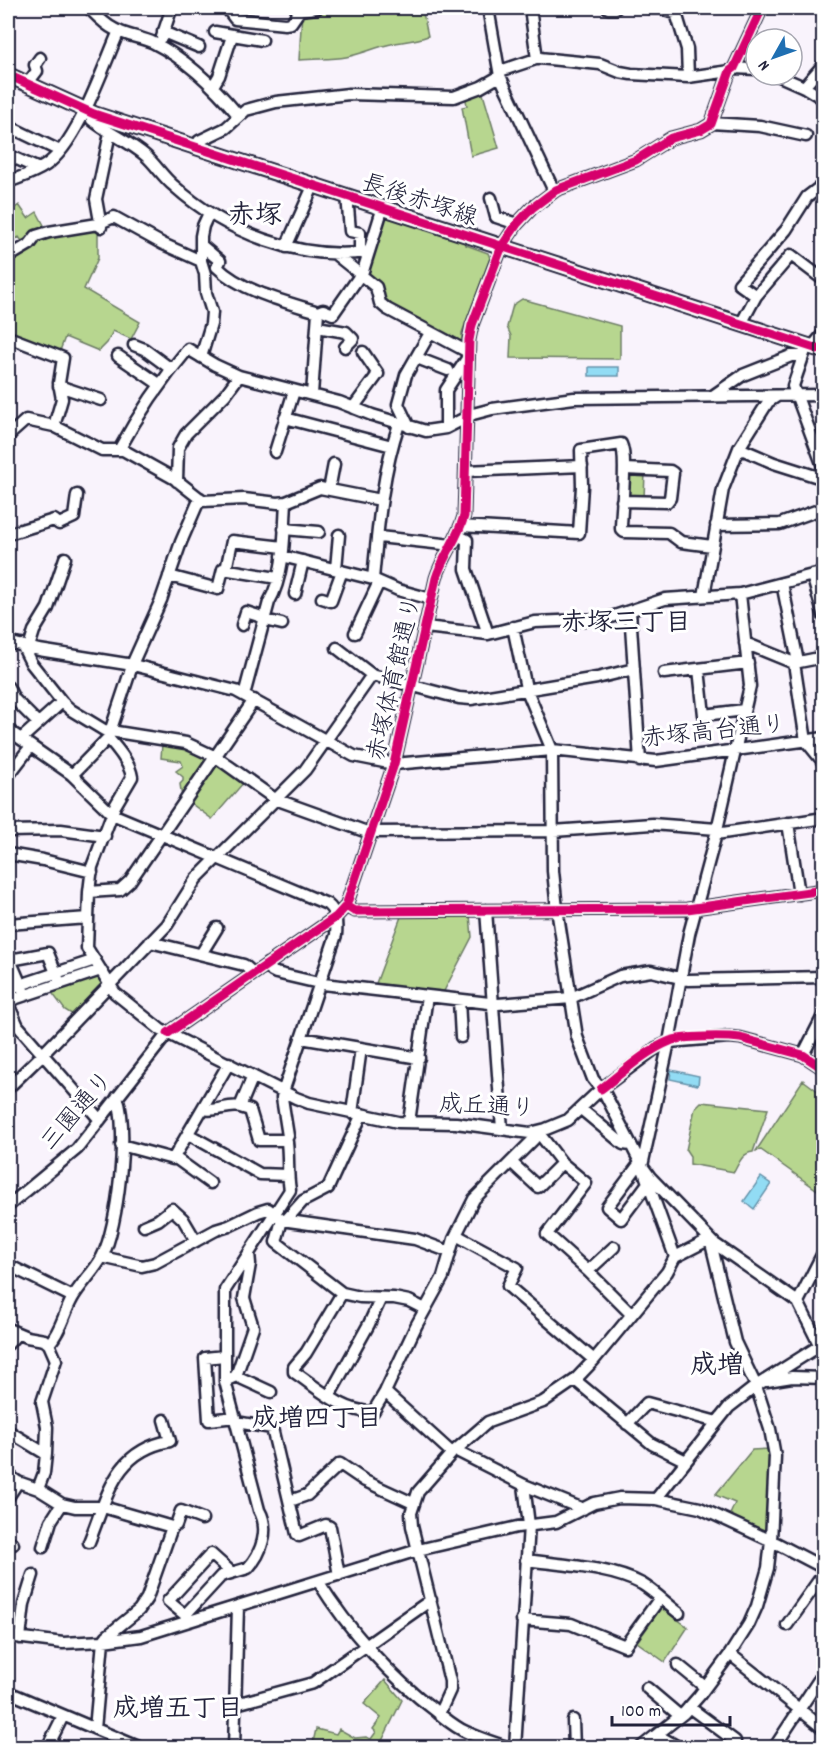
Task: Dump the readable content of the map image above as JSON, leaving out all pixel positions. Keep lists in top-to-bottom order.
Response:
{
  "streets": {
    "main road": ["長後赤塚線"],
    "street": [
      "赤塚体育館通り",
      "赤塚高台通り",
      "成丘通り",
      "三園通り"
    ]
  },
  "crossings": [
    ["長後赤塚線", "赤塚体育館通り"],
    ["赤塚体育館通り", "赤塚高台通り"],
    ["赤塚体育館通り", "成丘通り"],
    ["赤塚体育館通り", "三園通り"],
    ["成丘通り", "三園通り"]
  ],
  "districts": [
    "赤塚",
    "赤塚三丁目",
    "成増",
    "成増四丁目",
    "成増五丁目"
  ],
  "scale_bar": "100 m",
  "north": "bottom left"
}
